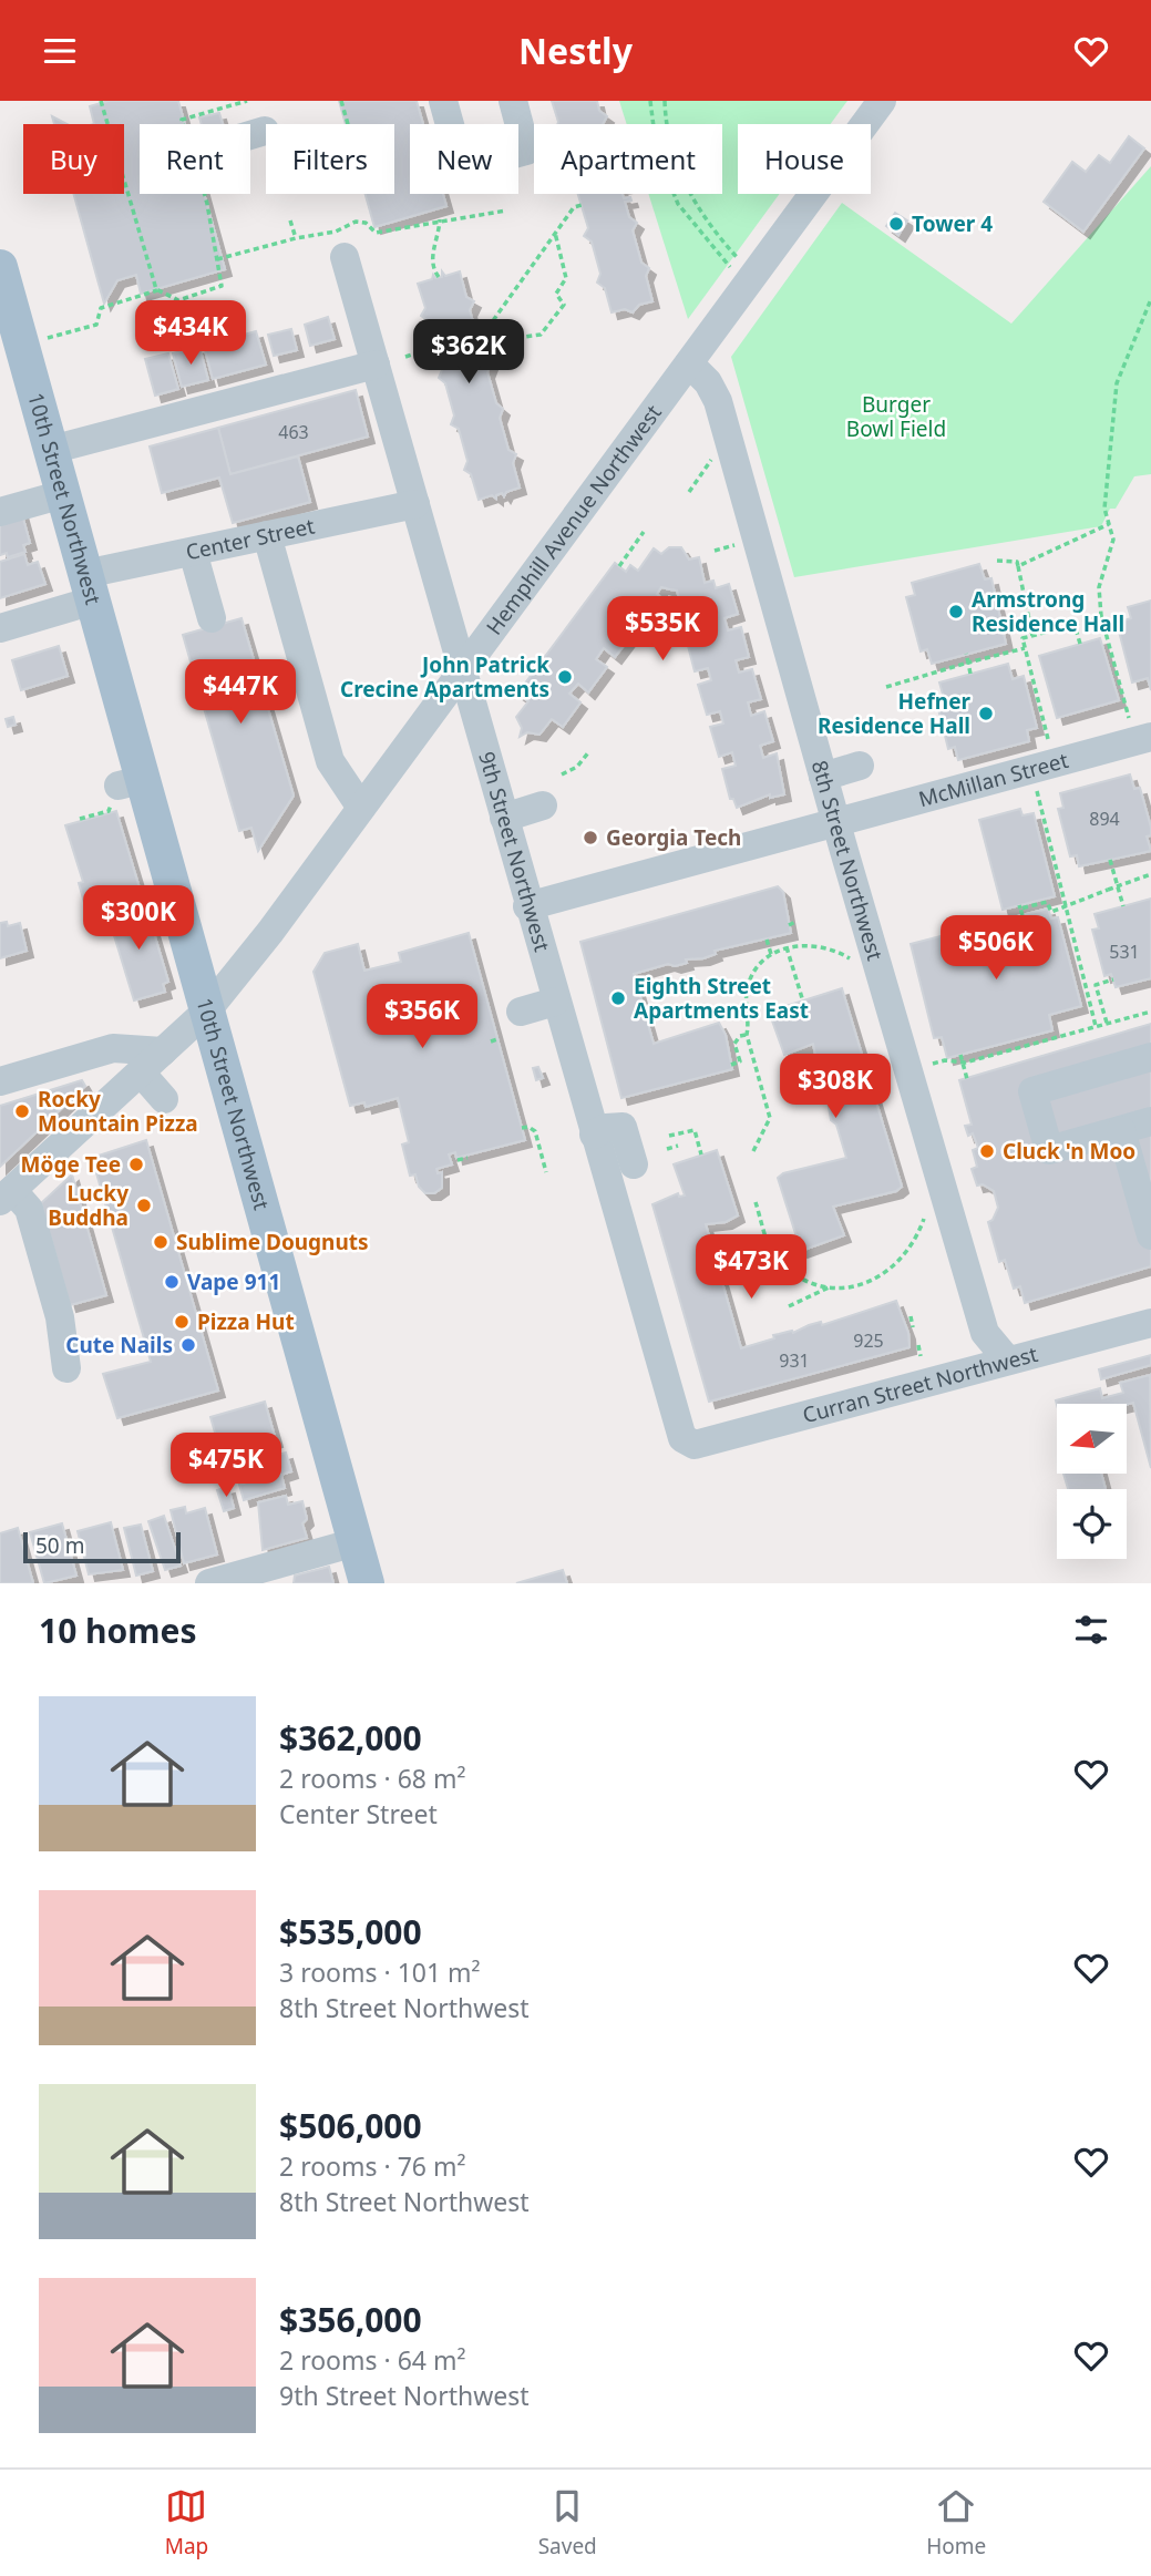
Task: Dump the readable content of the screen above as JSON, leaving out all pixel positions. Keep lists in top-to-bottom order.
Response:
{
  "streets": {
    "main road": ["10th Street Northwest"],
    "street": [
      "Hemphill Avenue Northwest",
      "Center Street",
      "McMillan Street",
      "9th Street Northwest",
      "8th Street Northwest",
      "Curran Street Northwest"
    ]
  },
  "crossings": [
    ["10th Street Northwest", "Hemphill Avenue Northwest"],
    ["10th Street Northwest", "Center Street"],
    ["Hemphill Avenue Northwest", "9th Street Northwest"],
    ["Hemphill Avenue Northwest", "8th Street Northwest"],
    ["Center Street", "9th Street Northwest"],
    ["McMillan Street", "9th Street Northwest"],
    ["McMillan Street", "8th Street Northwest"],
    ["9th Street Northwest", "Curran Street Northwest"],
    ["8th Street Northwest", "Curran Street Northwest"]
  ],
  "parks": ["Burger Bowl Field"],
  "places": [
    "Tower 4",
    "Armstrong Residence Hall",
    "John Patrick Crecine Apartments",
    "Hefner Residence Hall",
    "Georgia Tech",
    "Eighth Street Apartments East",
    "Rocky Mountain Pizza",
    "Cluck 'n Moo",
    "Möge Tee",
    "Lucky Buddha",
    "Sublime Dougnuts",
    "Vape 911",
    "Pizza Hut",
    "Cute Nails"
  ],
  "house_numbers": [
    "463",
    "894",
    "531",
    "925",
    "931"
  ],
  "scale_bar": "50 m",
  "north": "left",
  "page": {
    "header": "Nestly",
    "chip": [
      "Buy",
      "Rent",
      "Filters",
      "New",
      "Apartment",
      "House"
    ],
    "price": [
      "$434K",
      "$362K",
      "$535K",
      "$447K",
      "$300K",
      "$506K",
      "$356K",
      "$308K",
      "$473K",
      "$475K"
    ],
    "scale": "50 m",
    "heading": "10 homes",
    "list": [
      {
        "name": "$362,000",
        "note": "2 rooms · 68 m² · Center Street"
      },
      {
        "name": "$535,000",
        "note": "3 rooms · 101 m² · 8th Street Northwest"
      },
      {
        "name": "$506,000",
        "note": "2 rooms · 76 m² · 8th Street Northwest"
      },
      {
        "name": "$356,000",
        "note": "2 rooms · 64 m² · 9th Street Northwest"
      }
    ],
    "tabs": ["Map", "Saved", "Home"]
  }
}
